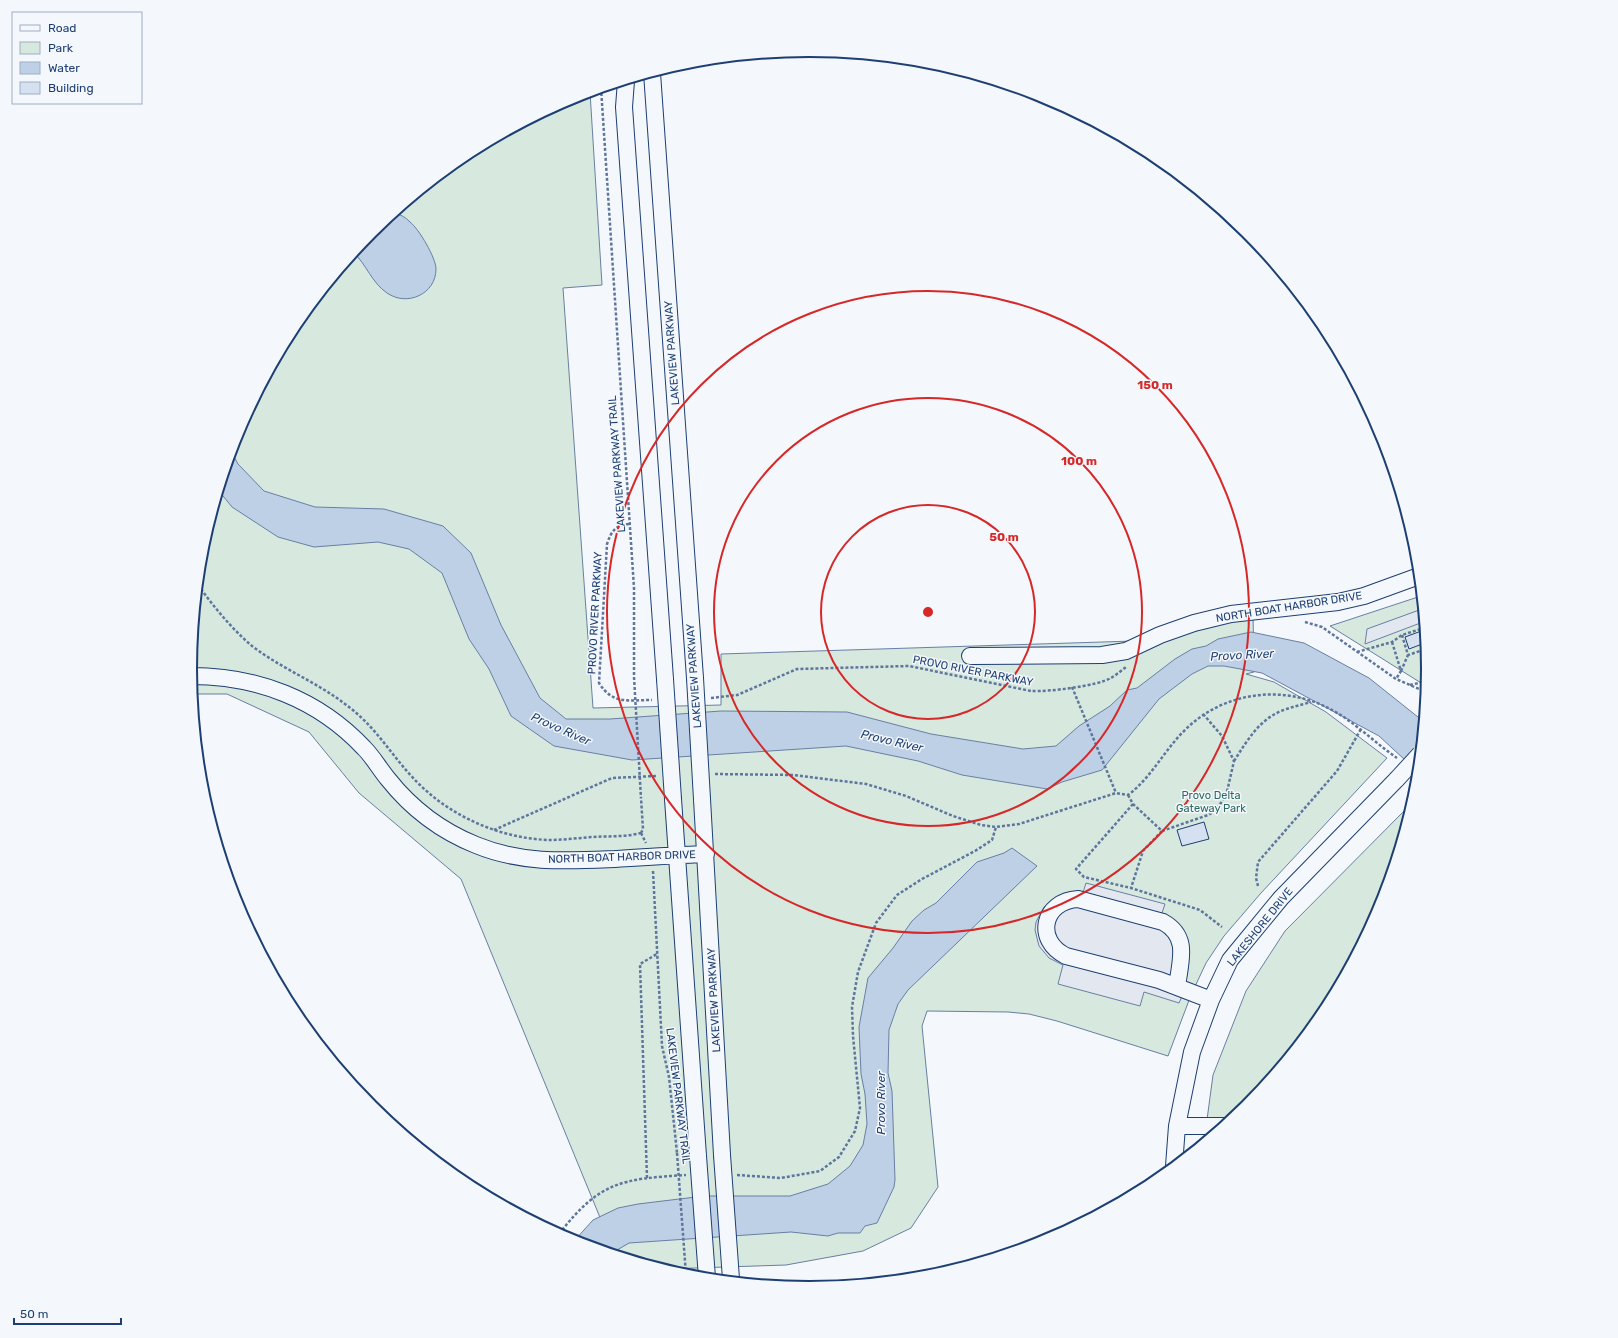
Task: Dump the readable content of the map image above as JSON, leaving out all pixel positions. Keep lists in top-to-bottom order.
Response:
{
  "streets": {
    "street": ["LAKEVIEW PARKWAY", "NORTH BOAT HARBOR DRIVE", "LAKESHORE DRIVE"],
    "path": ["LAKEVIEW PARKWAY TRAIL", "PROVO RIVER PARKWAY"]
  },
  "crossings": [
    ["LAKEVIEW PARKWAY", "NORTH BOAT HARBOR DRIVE"],
    ["LAKEVIEW PARKWAY TRAIL", "PROVO RIVER PARKWAY"]
  ],
  "water": ["Provo River"],
  "parks": ["Provo Delta Gateway Park"],
  "legend": [
    "Road",
    "Park",
    "Water",
    "Building"
  ],
  "scale_bar": "50 m",
  "rings": ["150 m", "100 m", "50 m"]
}
